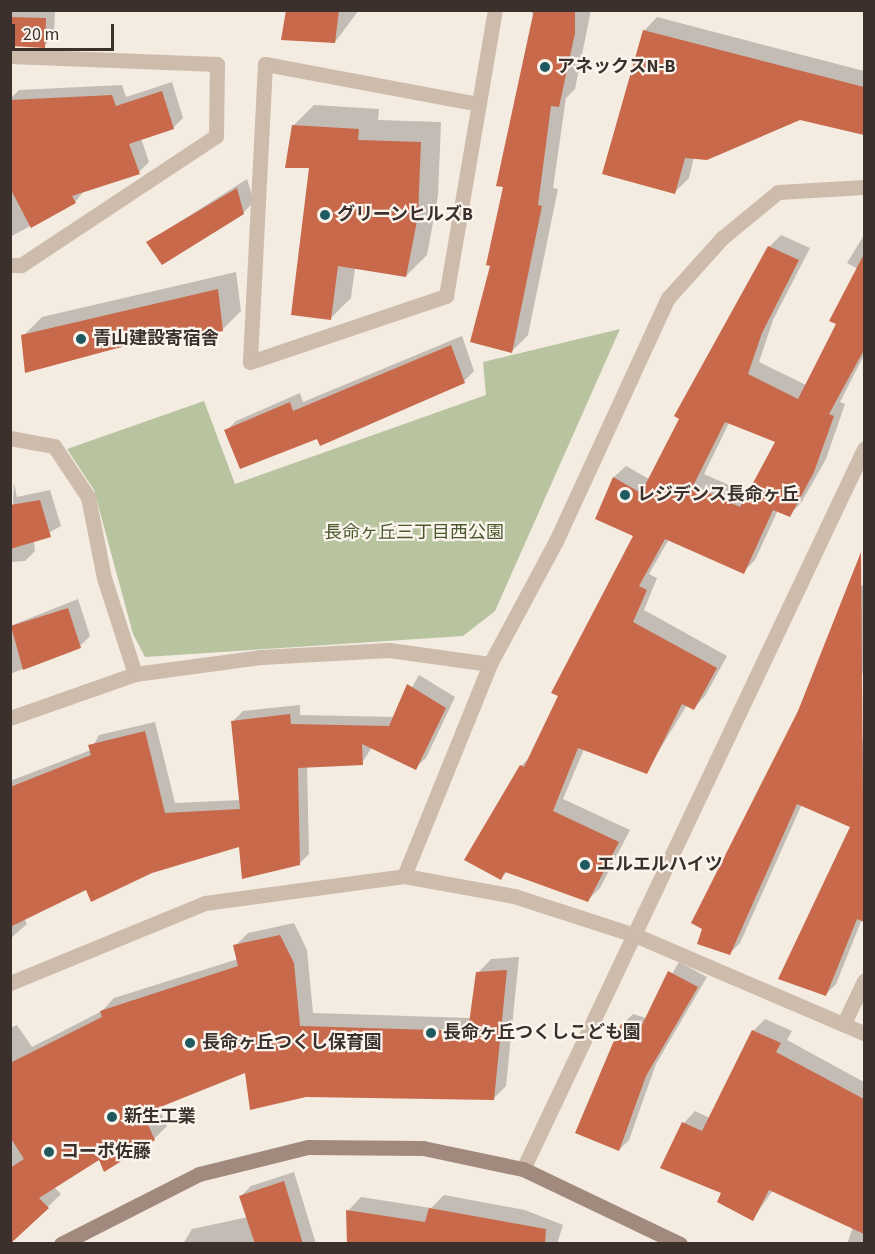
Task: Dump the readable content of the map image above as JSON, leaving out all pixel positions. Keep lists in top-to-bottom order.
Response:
{
  "parks": ["長命ヶ丘三丁目西公園"],
  "places": [
    "アネックスN-B",
    "グリーンヒルズB",
    "青山建設寄宿舎",
    "レジデンス長命ヶ丘",
    "エルエルハイツ",
    "長命ヶ丘つくしこども園",
    "長命ヶ丘つくし保育園",
    "新生工業",
    "コーポ佐藤"
  ],
  "scale_bar": "20 m"
}
